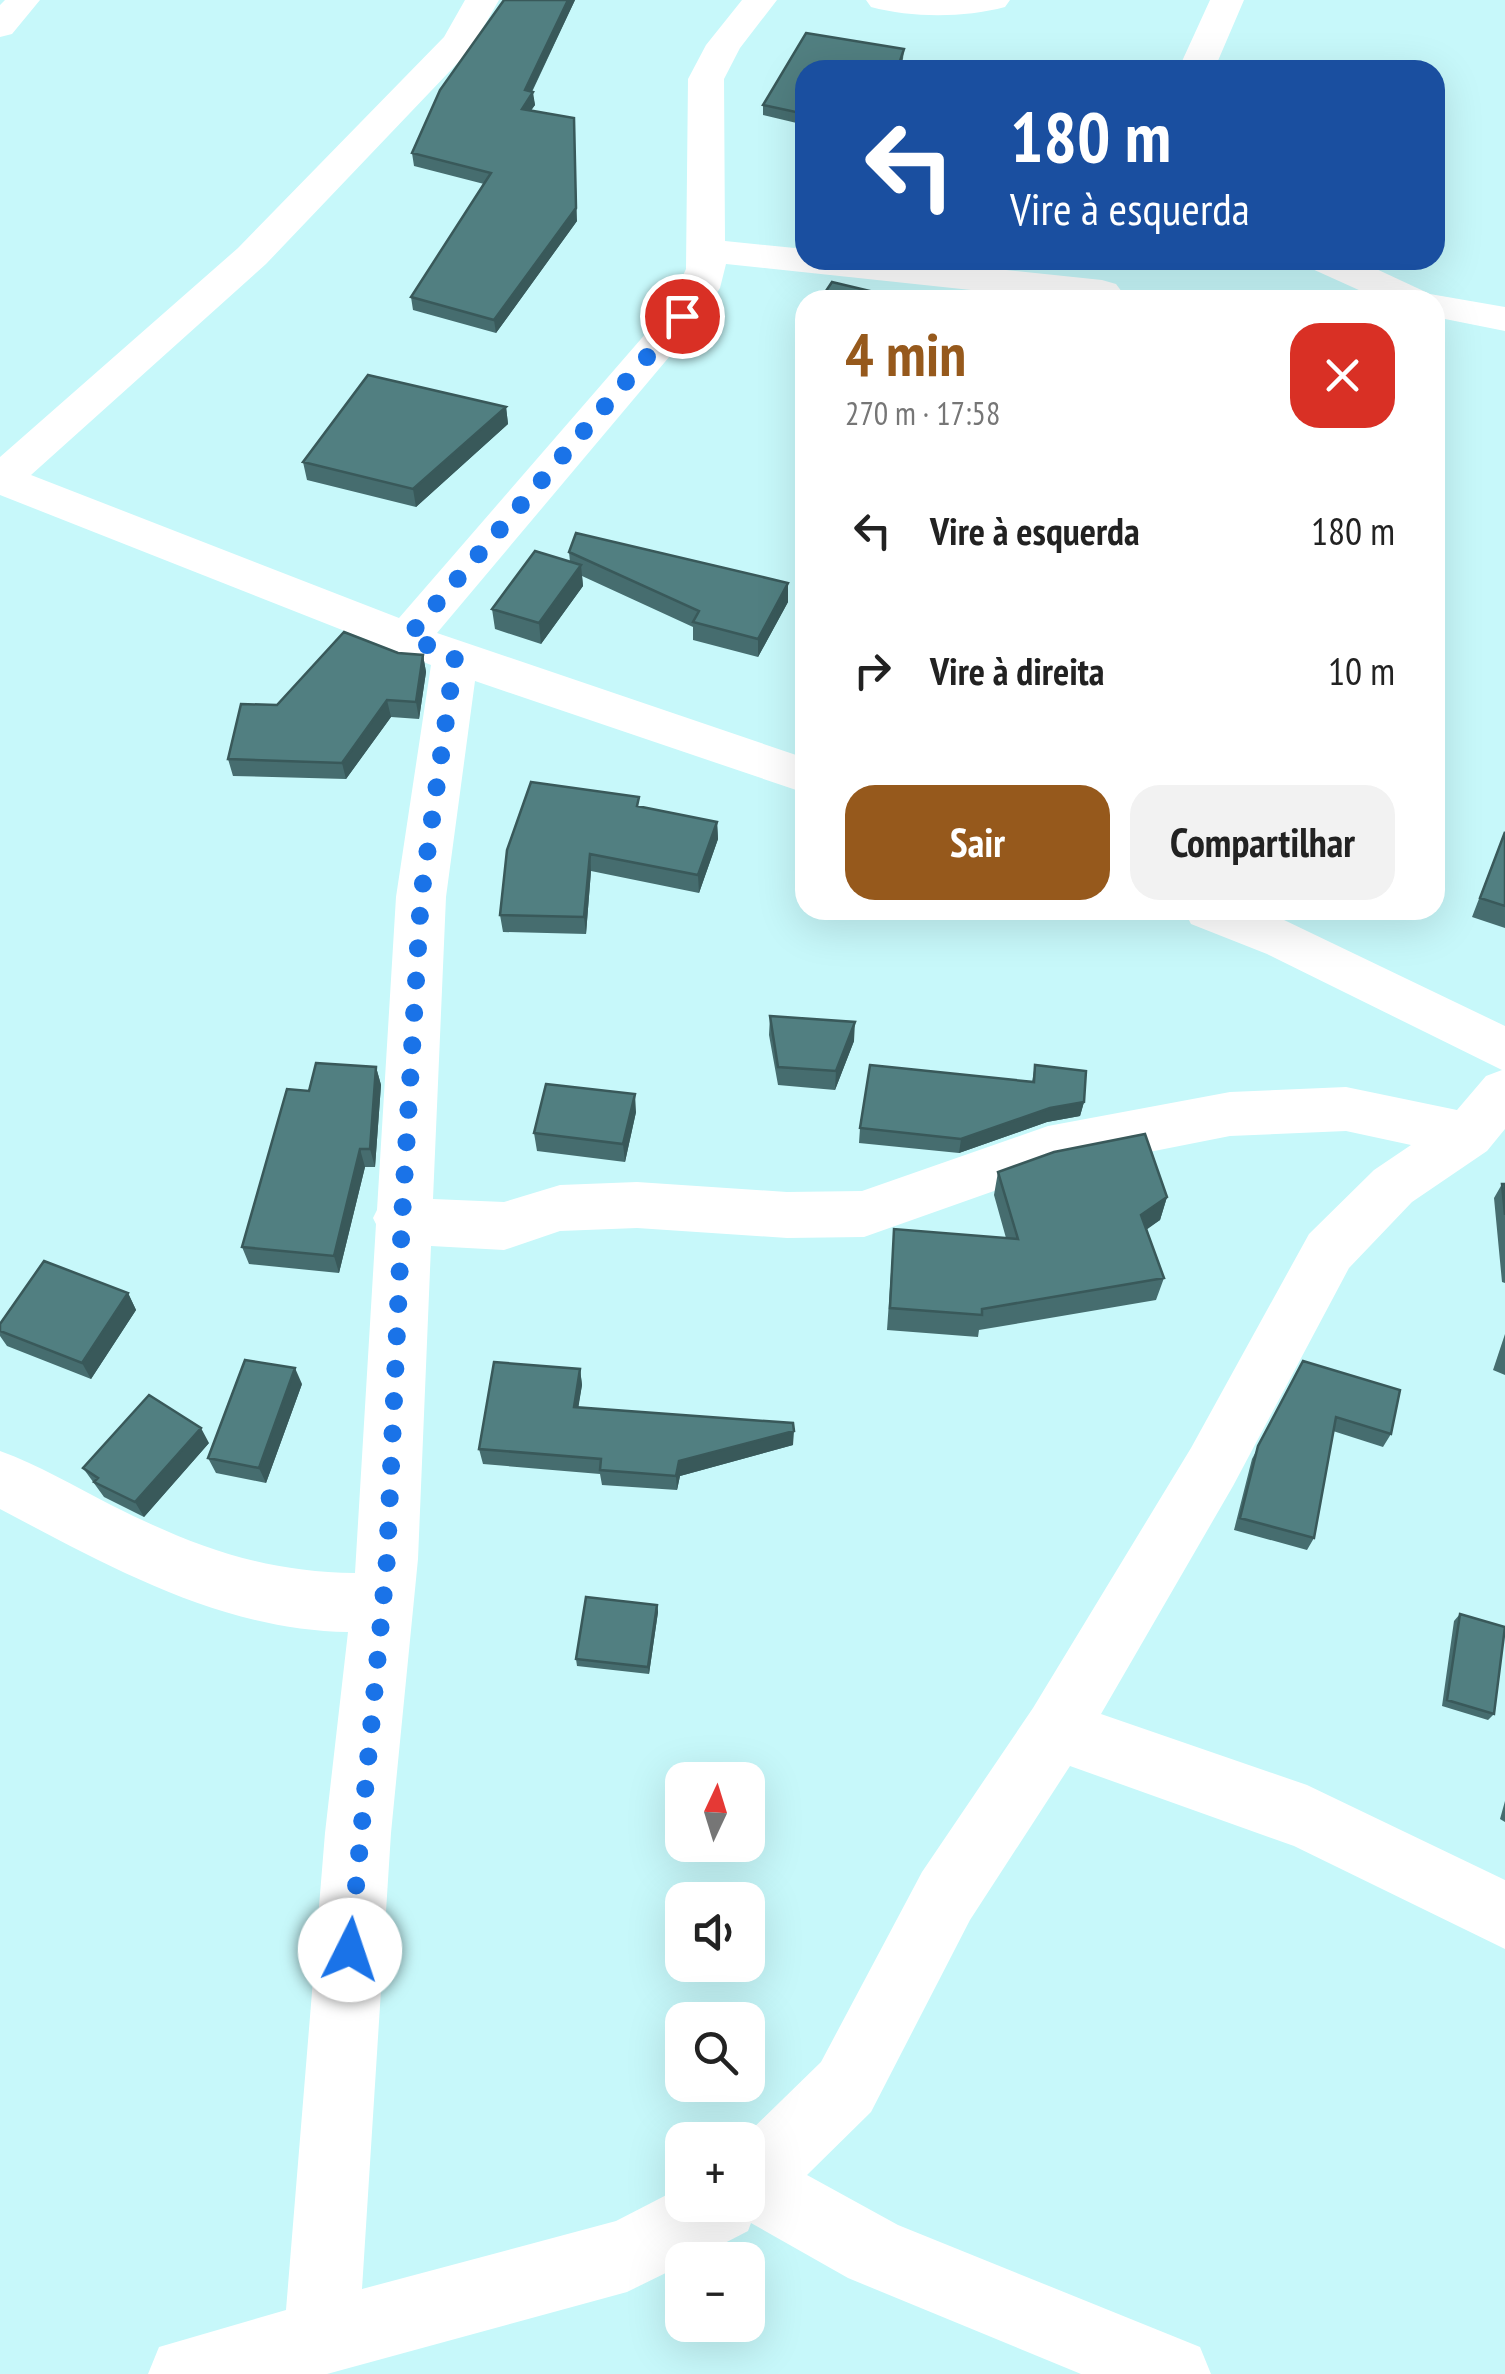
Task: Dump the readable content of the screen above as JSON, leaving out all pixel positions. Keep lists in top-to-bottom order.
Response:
{
  "north": "top",
  "page": {
    "turn": ["180 m", "Vire à esquerda"],
    "heading": ["4 min", "270 m · 17:58"],
    "list": [
      {
        "name": "Vire à esquerda",
        "value": "180 m"
      },
      {
        "name": "Vire à direita",
        "value": "10 m"
      }
    ],
    "buttons": ["Sair", "Compartilhar"],
    "map_buttons": ["+", "−"]
  }
}
